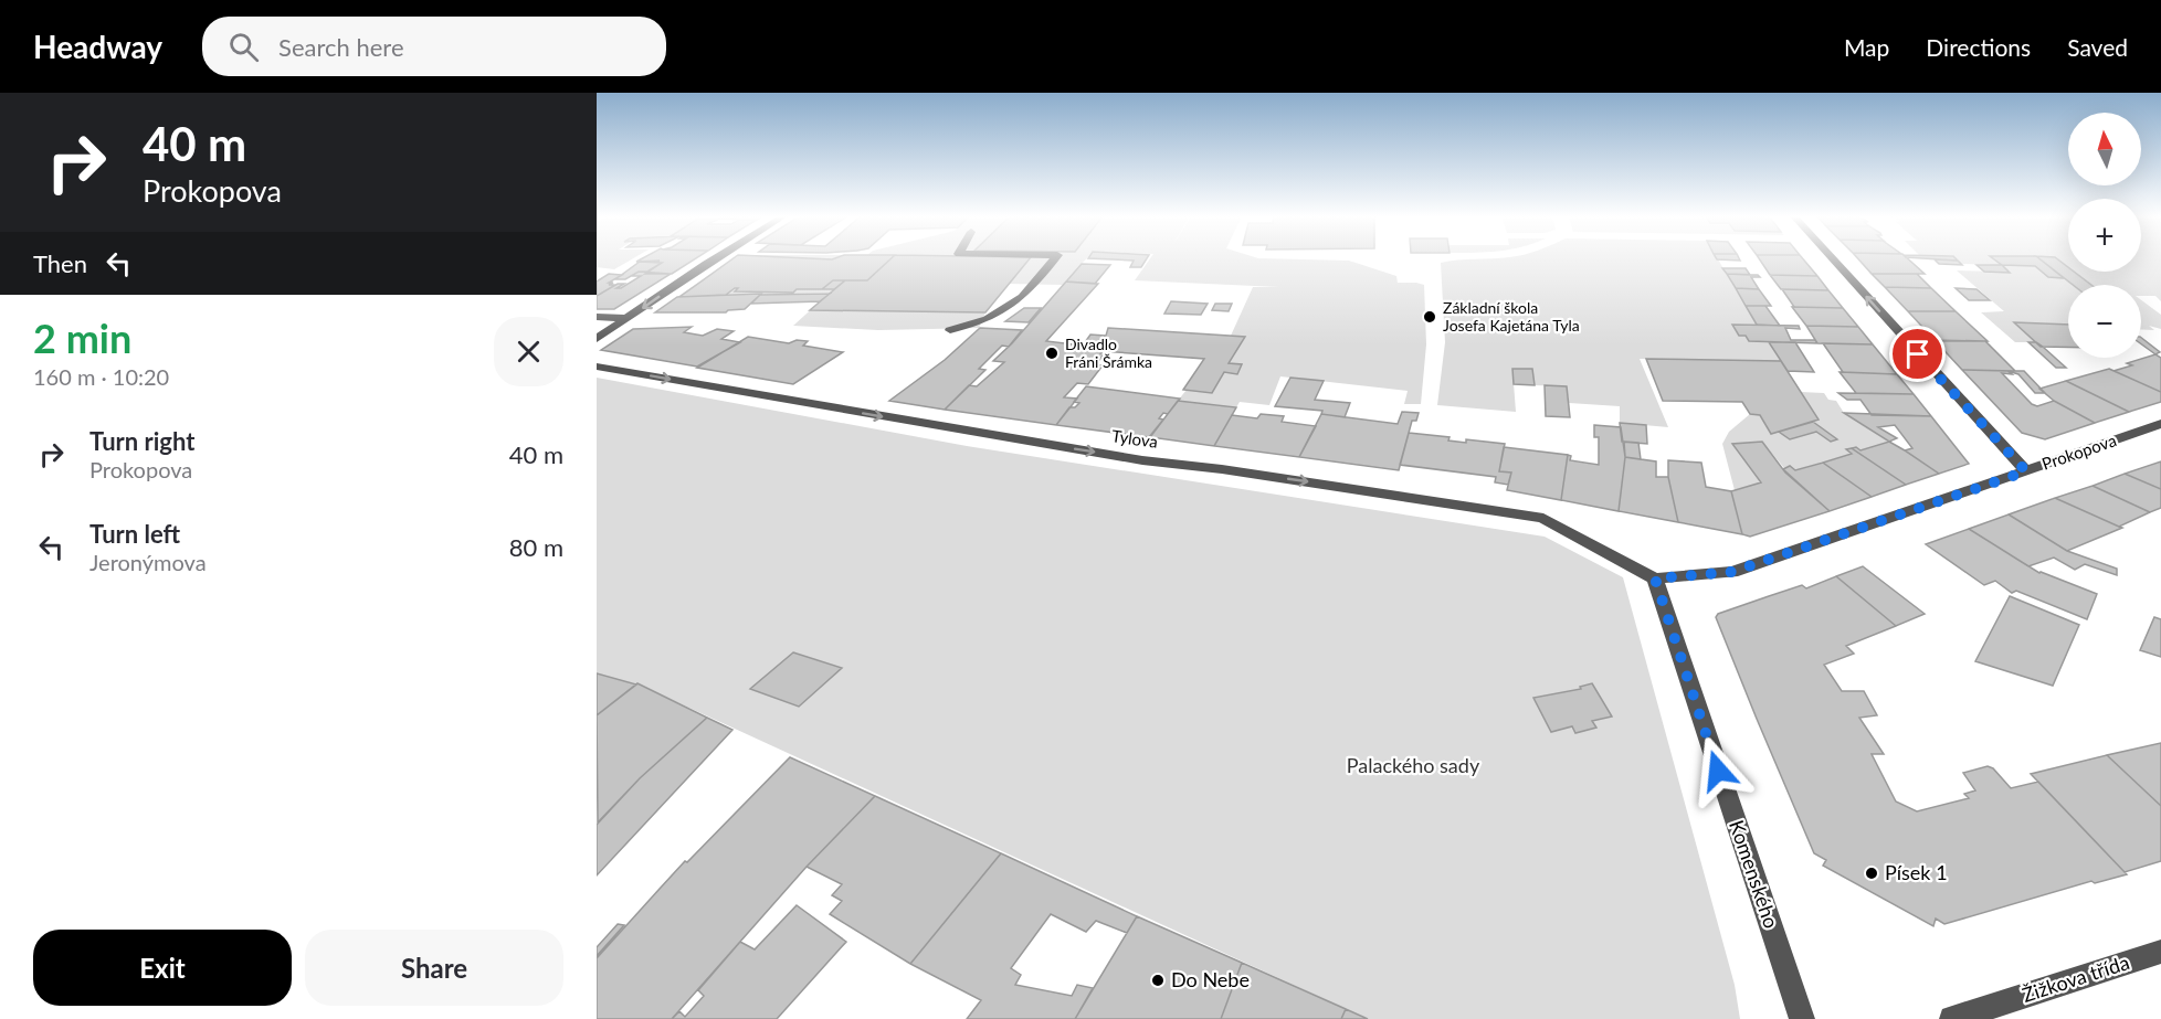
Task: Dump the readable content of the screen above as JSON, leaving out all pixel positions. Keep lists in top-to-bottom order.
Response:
{
  "streets": {
    "street": [
      "Tylova",
      "Prokopova",
      "Komenského",
      "Žižkova třída"
    ]
  },
  "crossings": [
    ["Tylova", "Prokopova"],
    ["Tylova", "Komenského"],
    ["Prokopova", "Komenského"]
  ],
  "one_way": ["Tylova"],
  "parks": ["Palackého sady"],
  "places": [
    "Základní škola Josefa Kajetána Tyla",
    "Divadlo Fráni Šrámka",
    "Písek 1",
    "Do Nebe"
  ],
  "north": "top",
  "page": {
    "header": "Headway",
    "search": "Search here",
    "nav": ["Map", "Directions", "Saved"],
    "turn": ["40 m", "Prokopova"],
    "map_buttons": ["+", "−"],
    "then": "Then",
    "heading": ["2 min", "160 m · 10:20"],
    "list": [
      {
        "name": "Turn right",
        "note": "Prokopova",
        "value": "40 m"
      },
      {
        "name": "Turn left",
        "note": "Jeronýmova",
        "value": "80 m"
      }
    ],
    "buttons": ["Exit", "Share"]
  }
}
